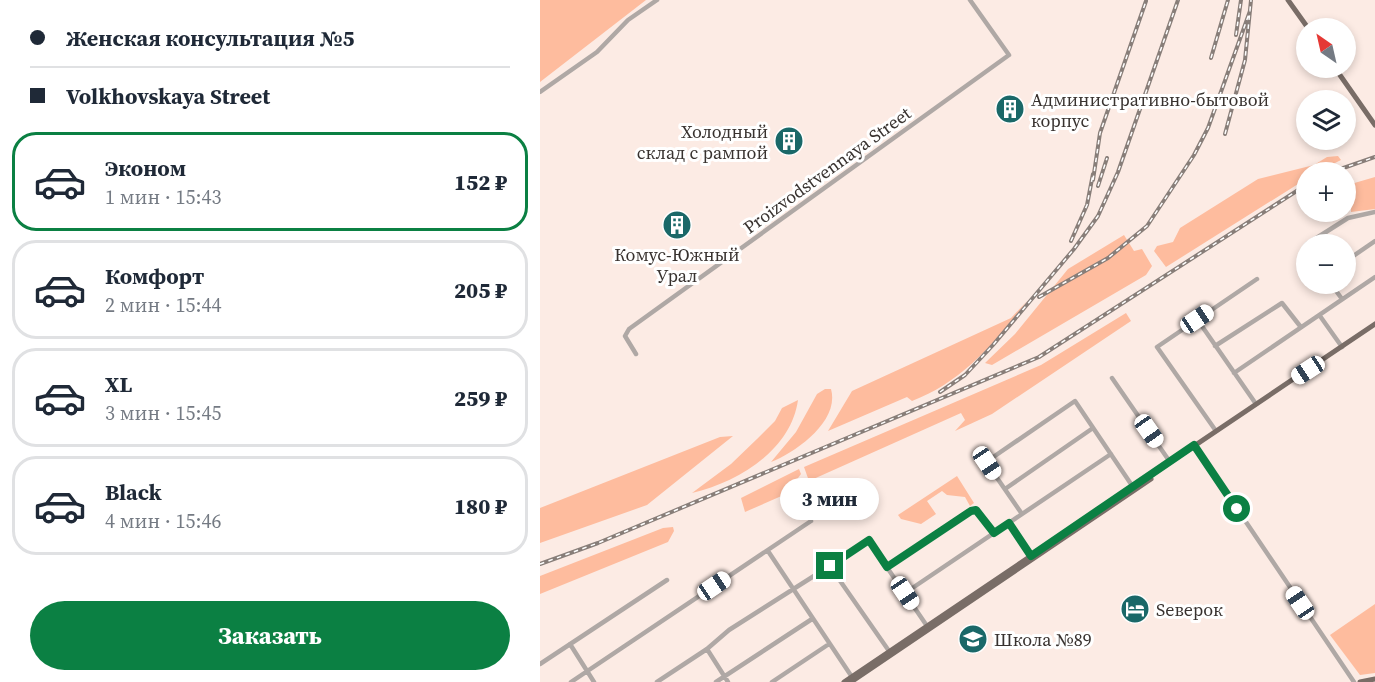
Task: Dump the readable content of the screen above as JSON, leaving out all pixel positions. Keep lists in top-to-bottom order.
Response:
{
  "streets": {
    "street": ["Proizvodstvennaya Street"]
  },
  "places": {
    "building": ["Административно-бытовой корпус", "Холодный склад с рампой", "Комус-Южный Урал"],
    "hotel": ["Sеверок"],
    "school or university": ["Школа №89"]
  },
  "north": "top left",
  "page": {
    "banner": ["Женская консультация №5", "Volkhovskaya Street"],
    "map_buttons": ["+", "−"],
    "list": [
      {
        "name": "Эконом",
        "note": "1 мин · 15:43",
        "value": "152 ₽"
      },
      {
        "name": "Комфорт",
        "note": "2 мин · 15:44",
        "value": "205 ₽"
      },
      {
        "name": "XL",
        "note": "3 мин · 15:45",
        "value": "259 ₽"
      },
      {
        "name": "Black",
        "note": "4 мин · 15:46",
        "value": "180 ₽"
      }
    ],
    "bubble": "3 мин",
    "buttons": "Заказать"
  }
}
